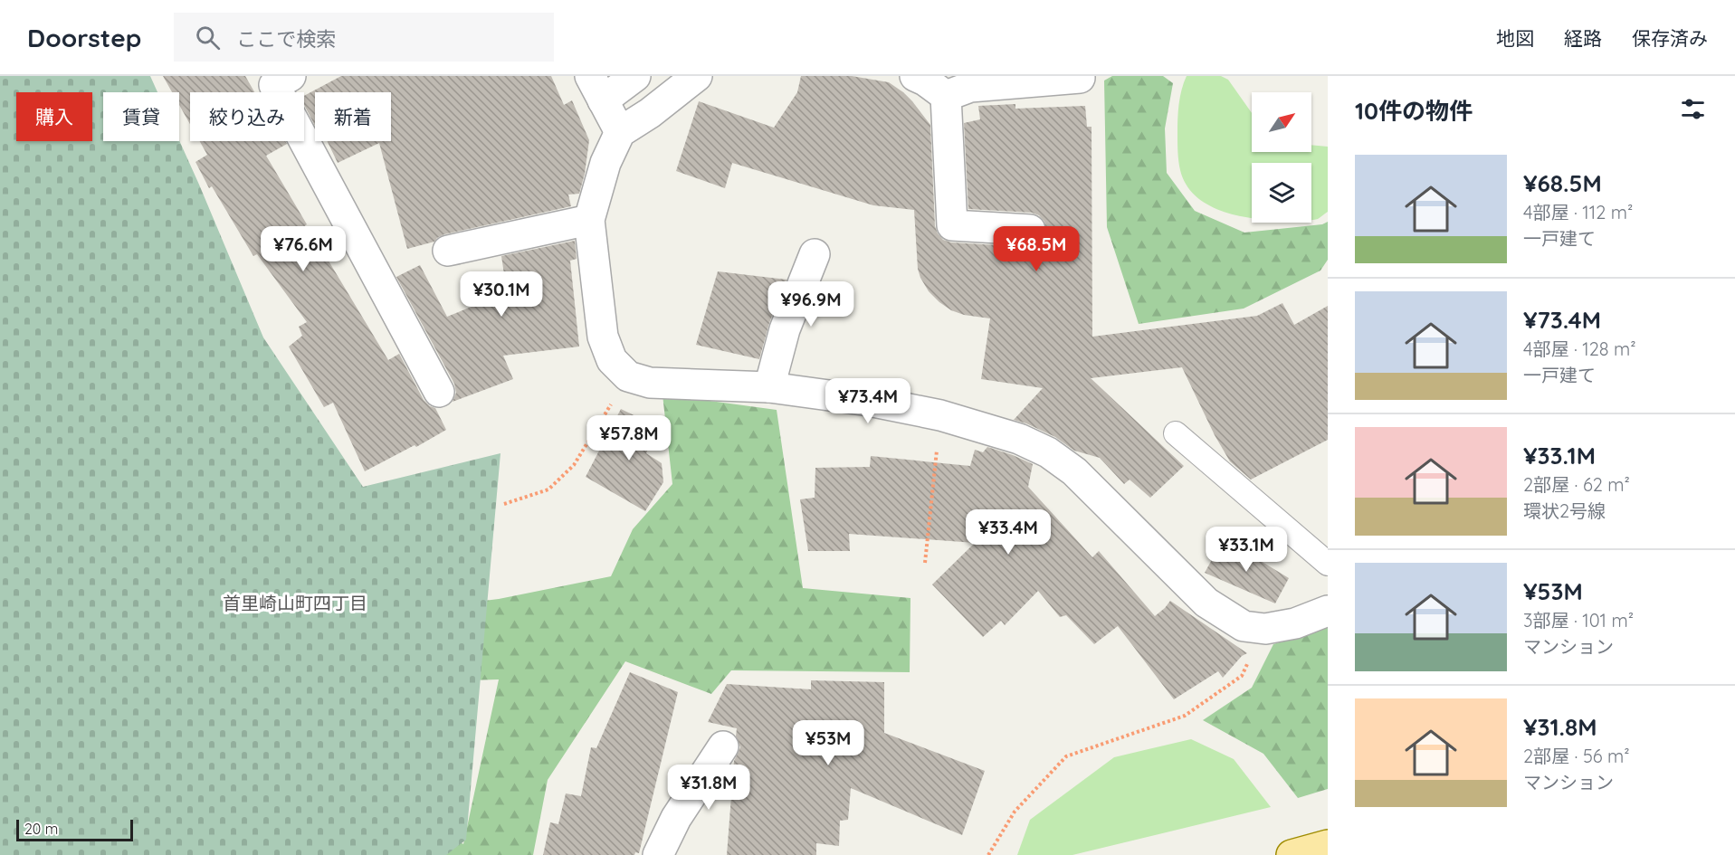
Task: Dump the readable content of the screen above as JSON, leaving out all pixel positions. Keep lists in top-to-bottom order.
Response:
{
  "districts": ["首里崎山町四丁目"],
  "scale_bar": "20 m",
  "north": "top right",
  "page": {
    "header": "Doorstep",
    "search": "ここで検索",
    "nav": ["地図", "経路", "保存済み"],
    "heading": "10件の物件",
    "chip": [
      "購入",
      "賃貸",
      "絞り込み",
      "新着"
    ],
    "list": [
      {
        "name": "¥68.5M",
        "note": "4部屋 · 112 m² · 一戸建て"
      },
      {
        "name": "¥73.4M",
        "note": "4部屋 · 128 m² · 一戸建て"
      },
      {
        "name": "¥33.1M",
        "note": "2部屋 · 62 m² · 環状2号線"
      },
      {
        "name": "¥53M",
        "note": "3部屋 · 101 m² · マンション"
      },
      {
        "name": "¥31.8M",
        "note": "2部屋 · 56 m² · マンション"
      }
    ],
    "price": [
      "¥76.6M",
      "¥68.5M",
      "¥30.1M",
      "¥96.9M",
      "¥73.4M",
      "¥57.8M",
      "¥33.4M",
      "¥33.1M",
      "¥53M",
      "¥31.8M"
    ],
    "scale": "20 m"
  }
}
